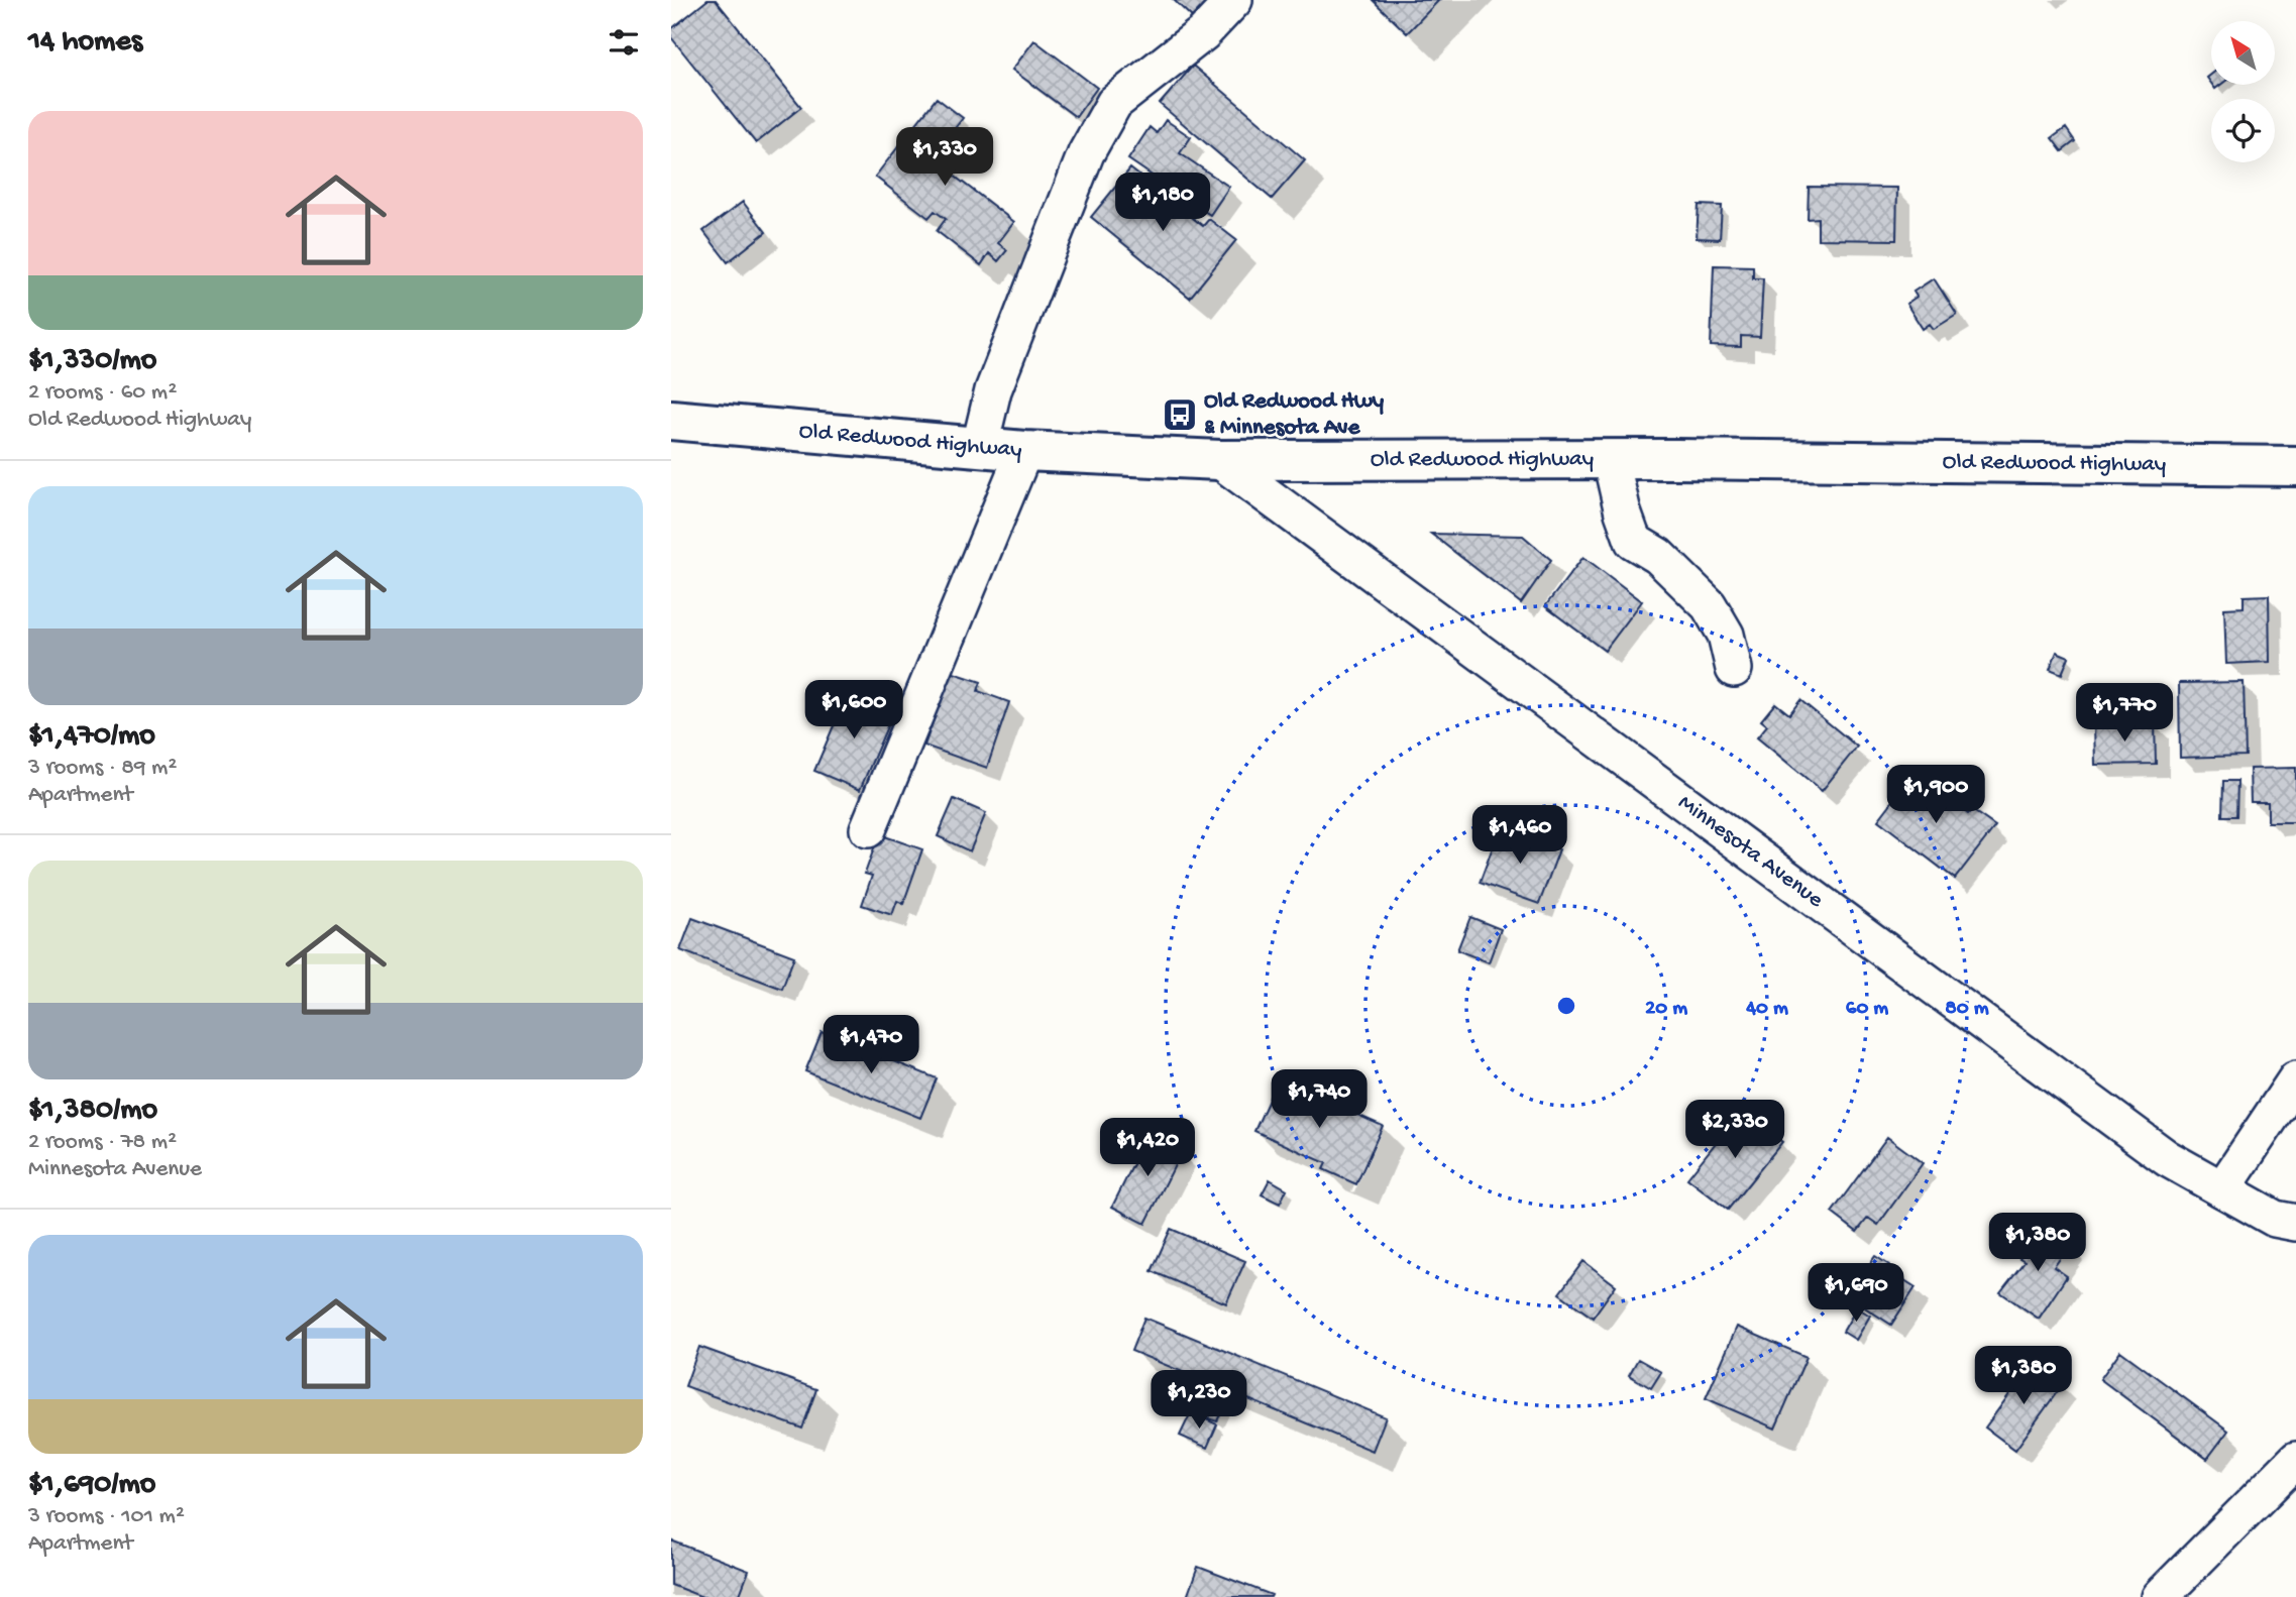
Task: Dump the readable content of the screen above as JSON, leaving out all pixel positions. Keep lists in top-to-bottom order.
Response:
{
  "streets": {
    "main road": ["Old Redwood Highway"],
    "street": ["Minnesota Avenue"]
  },
  "crossings": [
    ["Old Redwood Highway", "Minnesota Avenue"]
  ],
  "places": {
    "bus stop": ["Old Redwood Hwy & Minnesota Ave"]
  },
  "north": "top left",
  "page": {
    "heading": "14 homes",
    "list": [
      {
        "name": "$1,330/mo",
        "note": "2 rooms · 60 m² · Old Redwood Highway"
      },
      {
        "name": "$1,470/mo",
        "note": "3 rooms · 89 m² · Apartment"
      },
      {
        "name": "$1,380/mo",
        "note": "2 rooms · 78 m² · Minnesota Avenue"
      },
      {
        "name": "$1,690/mo",
        "note": "3 rooms · 101 m² · Apartment"
      }
    ],
    "price": [
      "$1,330",
      "$1,180",
      "$1,600",
      "$1,770",
      "$1,900",
      "$1,460",
      "$1,470",
      "$1,740",
      "$2,330",
      "$1,420",
      "$1,380",
      "$1,690",
      "$1,380",
      "$1,230"
    ]
  },
  "rings": [
    "20 m",
    "40 m",
    "60 m",
    "80 m"
  ]
}
